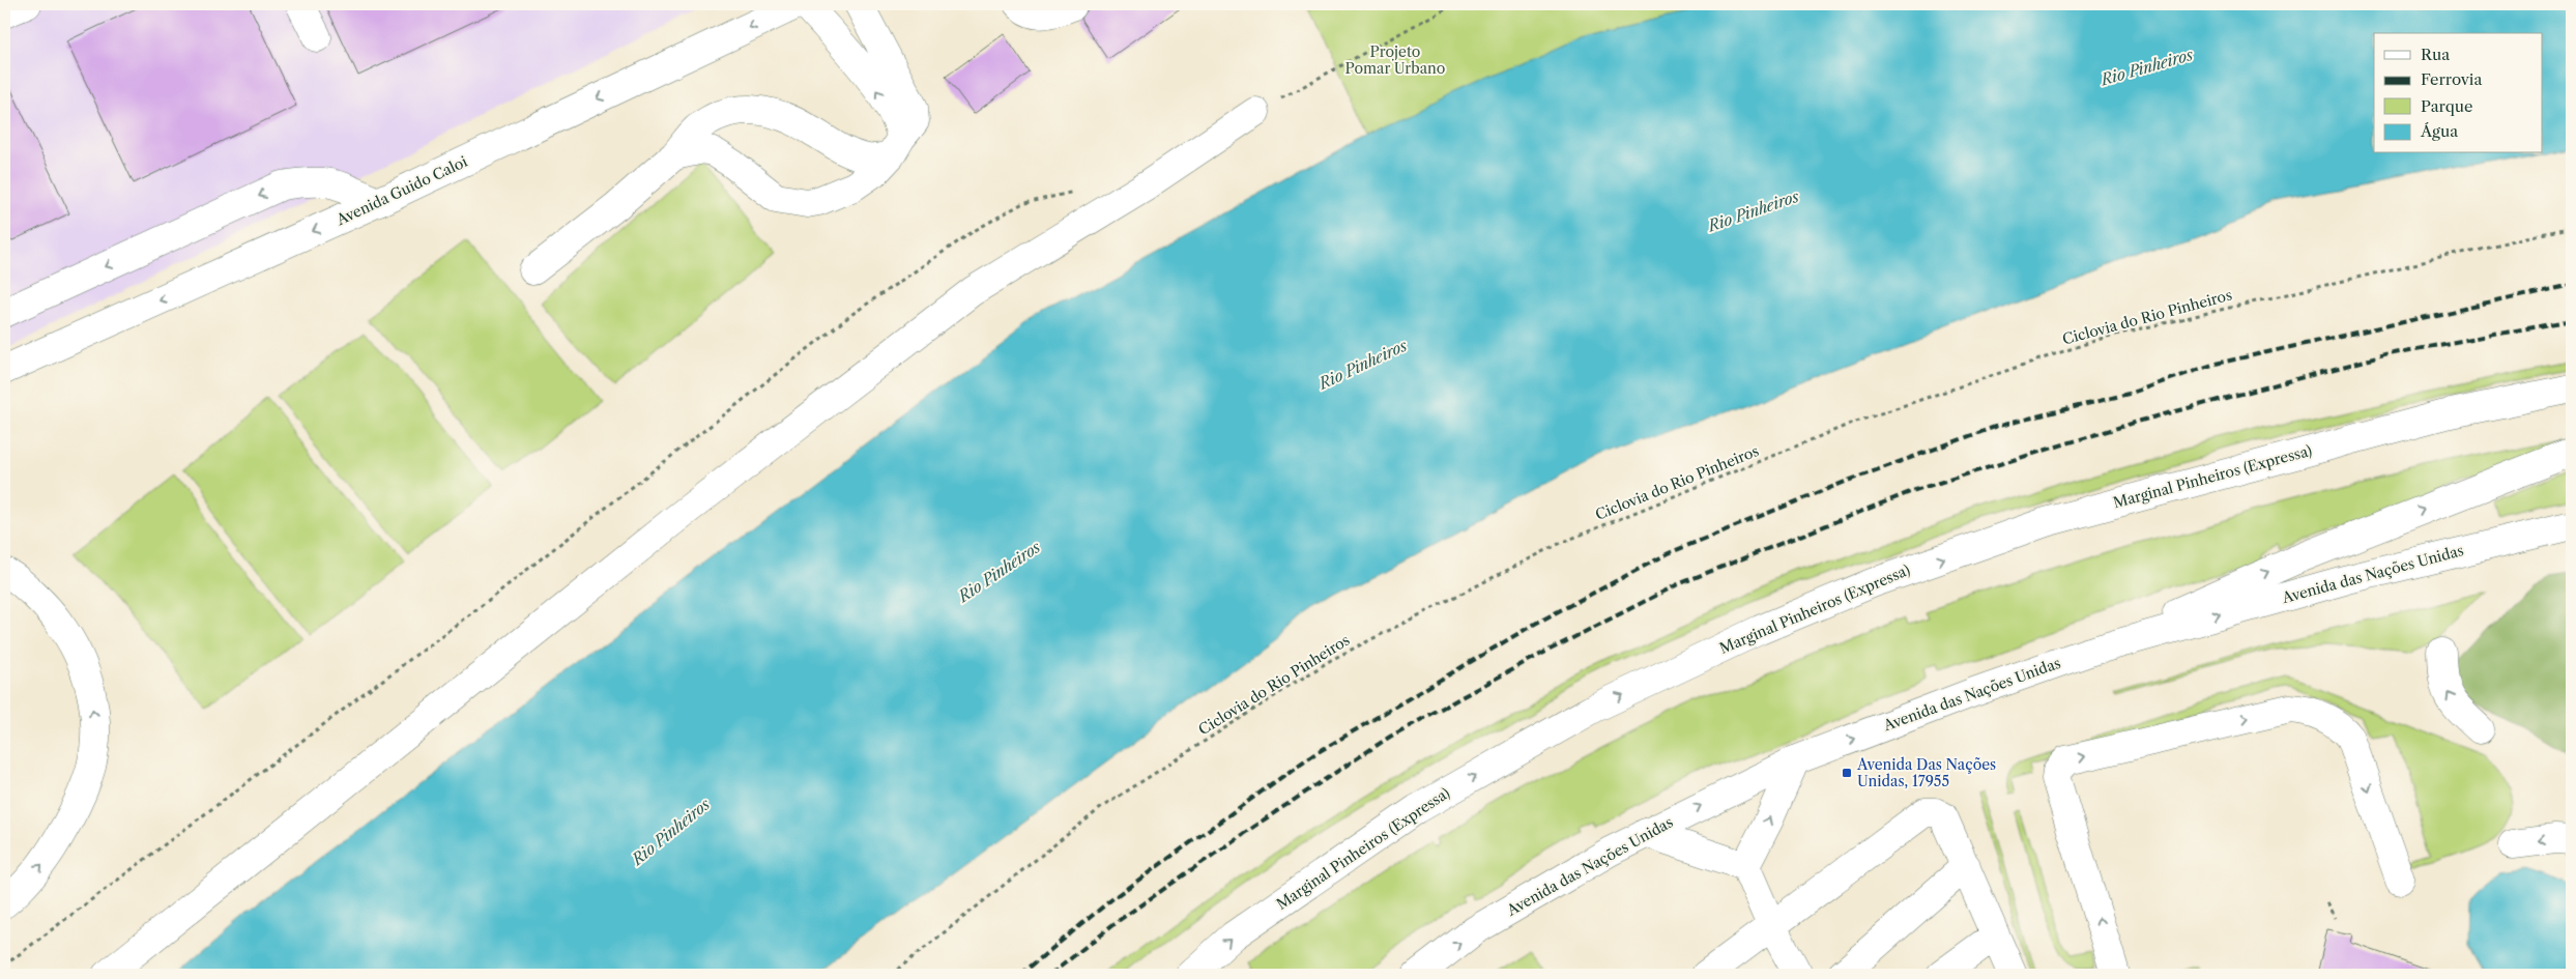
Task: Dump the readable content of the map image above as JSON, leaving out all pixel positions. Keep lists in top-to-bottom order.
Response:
{
  "streets": {
    "main road": ["Avenida Guido Caloi", "Marginal Pinheiros (Expressa)", "Avenida das Nações Unidas"],
    "path": ["Ciclovia do Rio Pinheiros"]
  },
  "water": ["Rio Pinheiros"],
  "parks": ["Projeto Pomar Urbano"],
  "places": {
    "transit": ["Avenida Das Nações Unidas, 17955"]
  },
  "legend": [
    "Rua",
    "Ferrovia",
    "Parque",
    "Água"
  ]
}
